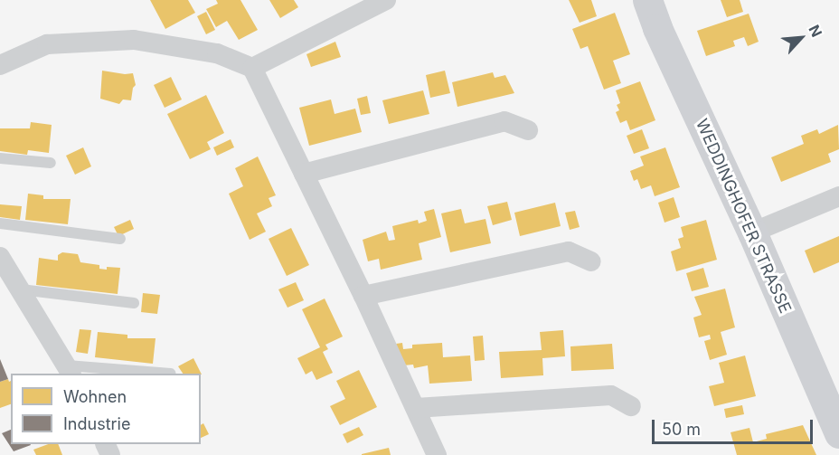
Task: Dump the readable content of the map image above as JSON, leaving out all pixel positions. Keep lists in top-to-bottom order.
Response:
{
  "streets": {
    "street": ["WEDDINGHOFER STRASSE"]
  },
  "legend": ["Wohnen", "Industrie"],
  "scale_bar": "50 m",
  "north": "top right"
}
